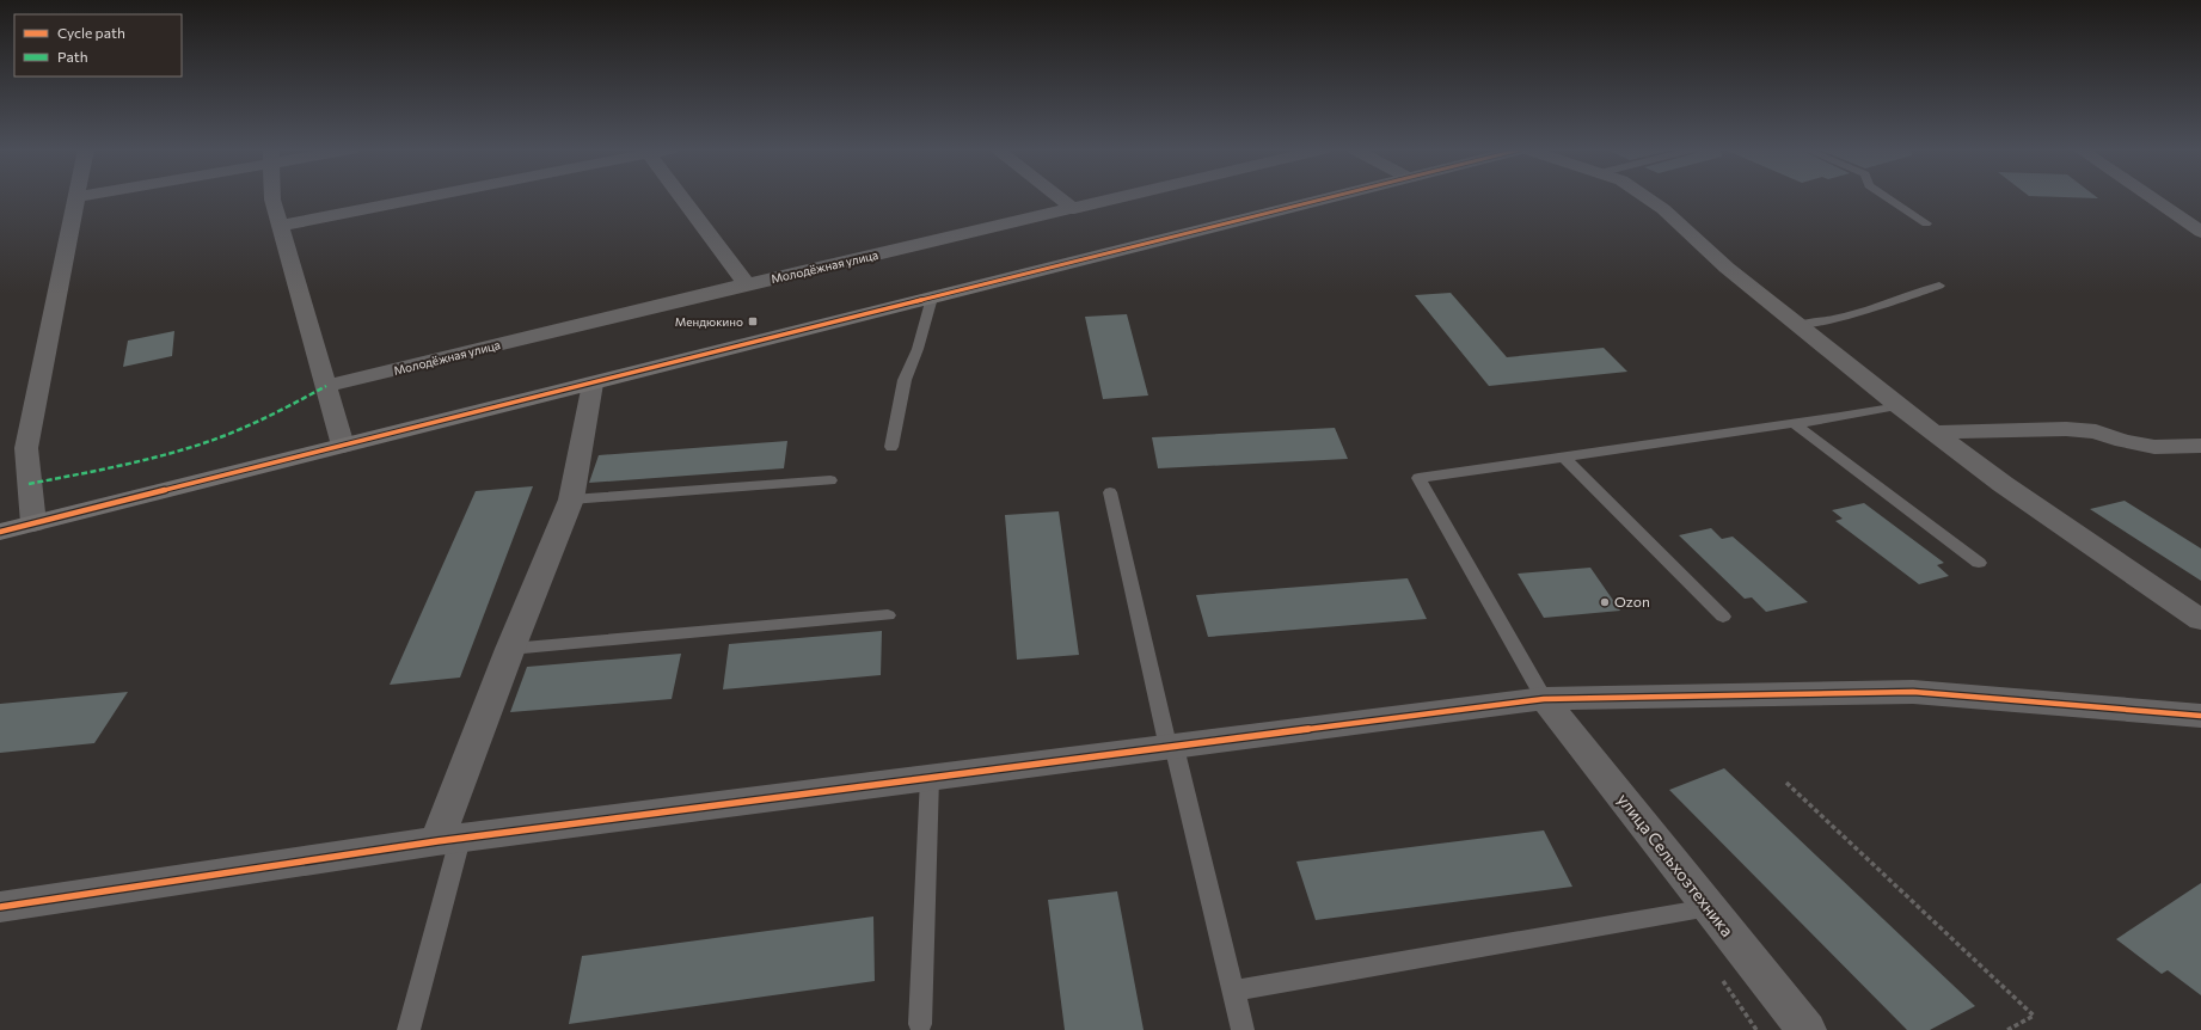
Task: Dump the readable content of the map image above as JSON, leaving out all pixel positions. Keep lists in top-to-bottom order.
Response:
{
  "streets": {
    "street": ["Молодёжная улица", "улица Сельхозтехника"]
  },
  "places": {
    "transit": ["Мендюкино"],
    "other": ["Ozon"]
  },
  "legend": ["Cycle path", "Path"]
}
